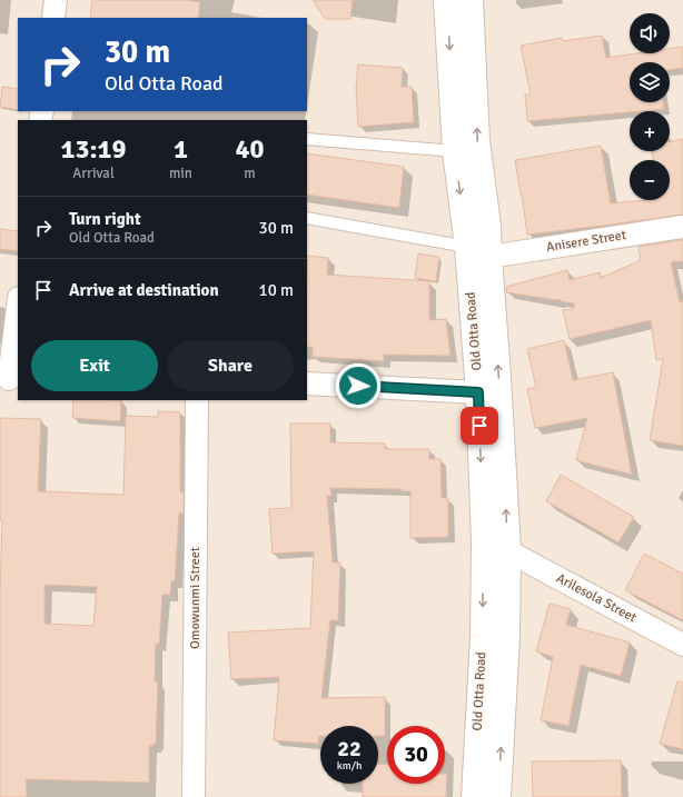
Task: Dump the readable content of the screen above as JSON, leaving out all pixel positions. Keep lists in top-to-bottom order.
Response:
{
  "streets": {
    "street": [
      "Anisere Street",
      "Old Otta Road",
      "Omowunmi Street",
      "Arilesola Street"
    ]
  },
  "crossings": [
    ["Anisere Street", "Old Otta Road"],
    ["Old Otta Road", "Arilesola Street"]
  ],
  "page": {
    "map_buttons": ["+", "−"],
    "turn": ["30 m", "Old Otta Road"],
    "eta": [
      "13:19",
      "Arrival",
      "1",
      "min",
      "40",
      "m"
    ],
    "list": [
      {
        "name": "Turn right",
        "note": "Old Otta Road",
        "value": "30 m"
      },
      {
        "name": "Arrive at destination",
        "value": "10 m"
      }
    ],
    "buttons": ["Exit", "Share"],
    "speed": "22 km/h",
    "limit": "30"
  }
}
